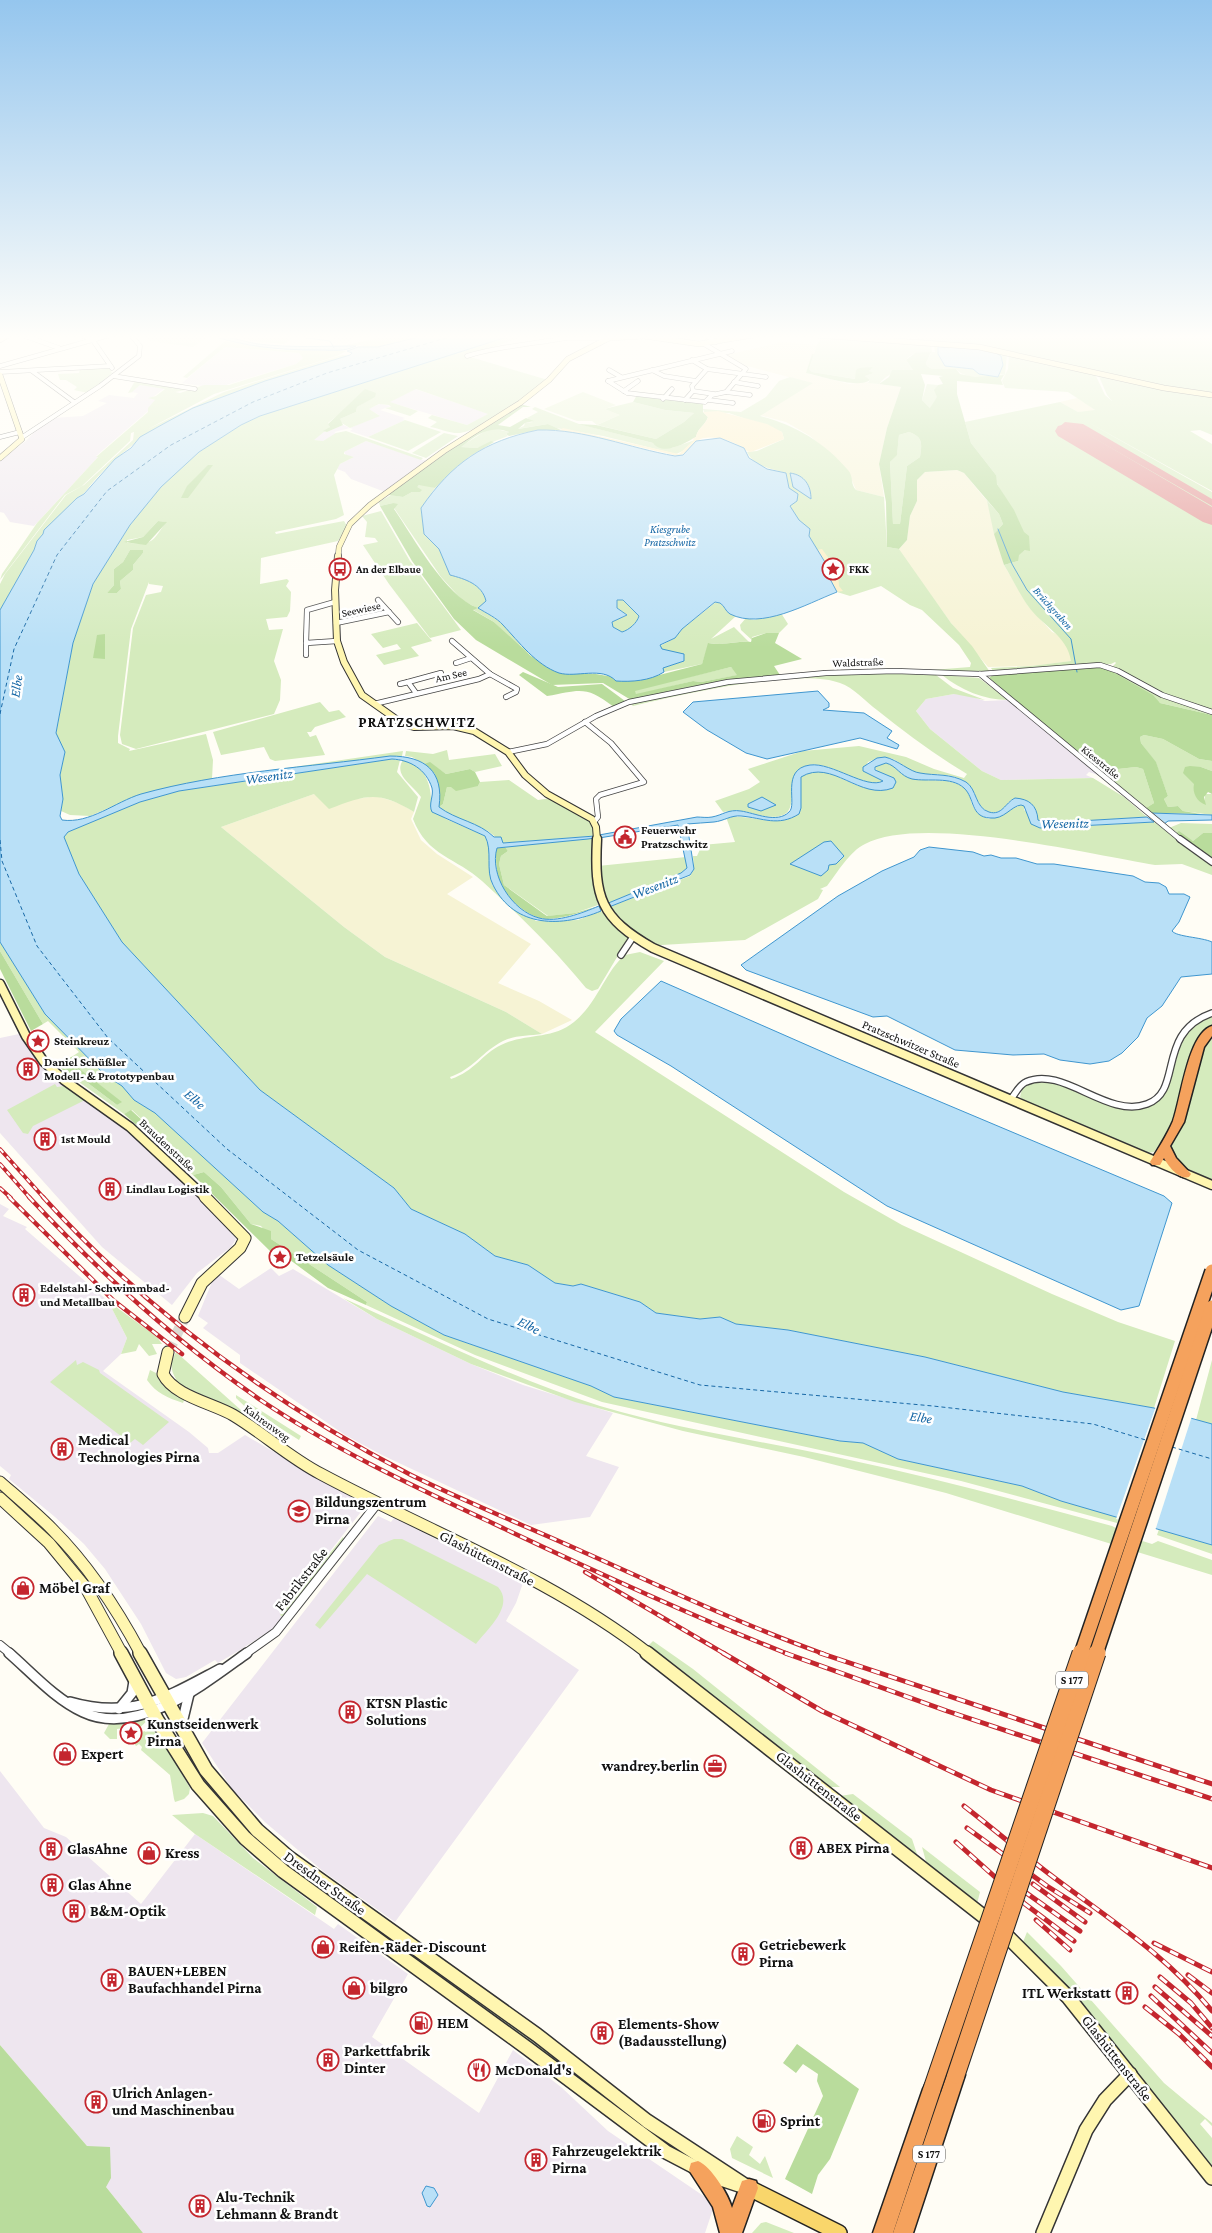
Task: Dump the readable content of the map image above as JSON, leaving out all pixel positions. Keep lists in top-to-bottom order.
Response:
{
  "streets": {
    "highway": ["S 177"],
    "main road": ["Dresdner Straße"],
    "street": [
      "Seewiese",
      "Waldstraße",
      "Am See",
      "Kiesstraße",
      "Pratzschwitzer Straße",
      "Braudenstraße",
      "Kahrenweg",
      "Glashüttenstraße",
      "Fabrikstraße"
    ]
  },
  "crossings": [
    ["Waldstraße", "Kiesstraße"],
    ["Kahrenweg", "Glashüttenstraße"],
    ["Kahrenweg", "Fabrikstraße"],
    ["Glashüttenstraße", "Fabrikstraße"],
    ["Fabrikstraße", "Dresdner Straße"]
  ],
  "districts": ["PRATZSCHWITZ"],
  "water": [
    "Kiesgrube Pratzschwitz",
    "Brüchgraben",
    "Elbe",
    "Wesenitz"
  ],
  "places": {
    "bus stop": ["An der Elbaue"],
    "place": [
      "FKK",
      "Steinkreuz",
      "Tetzelsäule",
      "Kunstseidenwerk Pirna"
    ],
    "public building": ["Feuerwehr Pratzschwitz"],
    "building": [
      "Daniel Schüßler Modell- & Prototypenbau",
      "1st Mould",
      "Lindlau Logistik",
      "Edelstahl- Schwimmbad- und Metallbau",
      "Medical Technologies Pirna",
      "KTSN Plastic Solutions",
      "ABEX Pirna",
      "GlasAhne",
      "Glas Ahne",
      "B&M-Optik",
      "Getriebewerk Pirna",
      "BAUEN+LEBEN Baufachhandel Pirna",
      "ITL Werkstatt",
      "Elements-Show (Badausstellung)",
      "Parkettfabrik Dinter",
      "Ulrich Anlagen- und Maschinenbau",
      "Fahrzeugelektrik Pirna",
      "Alu-Technik Lehmann & Brandt"
    ],
    "school or university": ["Bildungszentrum Pirna"],
    "shop": [
      "Möbel Graf",
      "Expert",
      "Kress",
      "Reifen-Räder-Discount",
      "bilgro"
    ],
    "office": ["wandrey.berlin"],
    "fuel station": ["HEM", "Sprint"],
    "restaurant": ["McDonald's"]
  }
}
